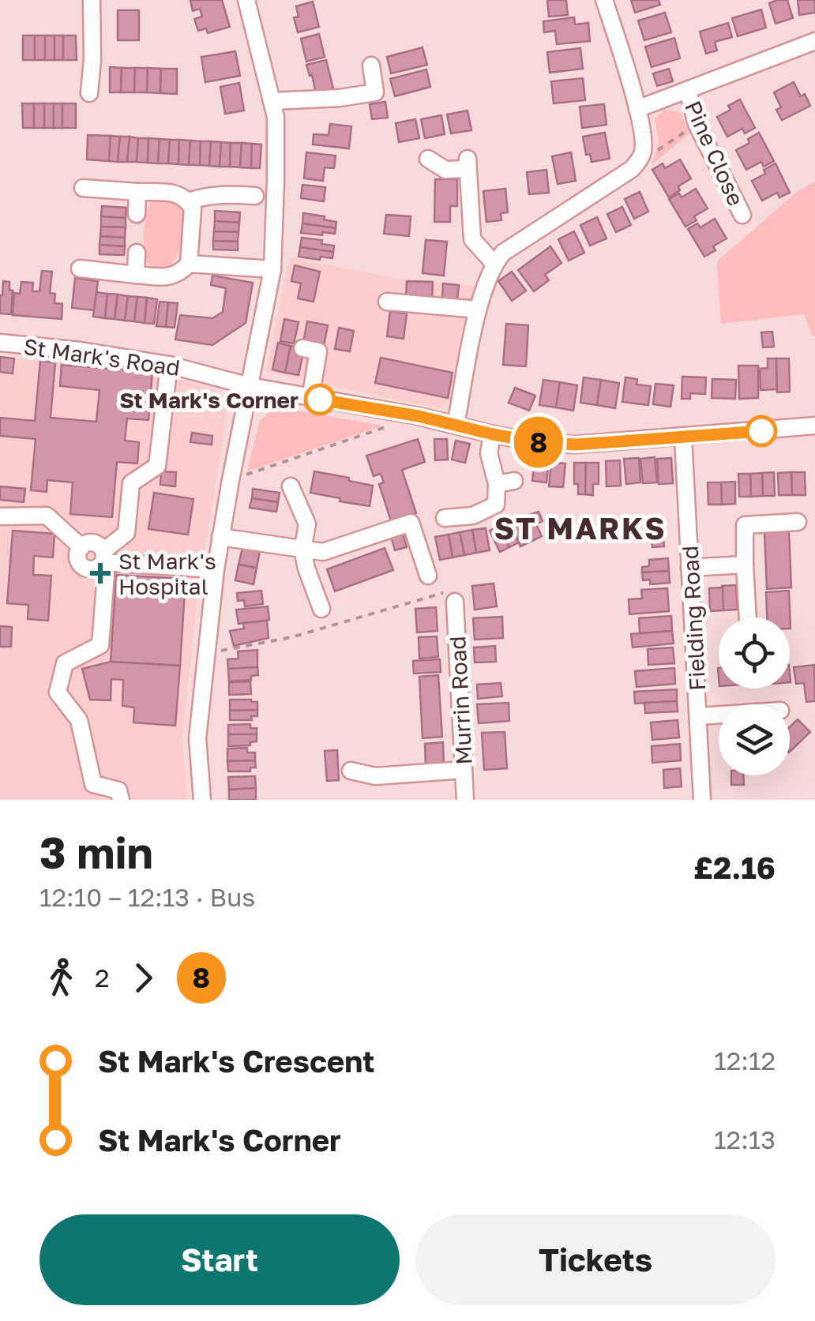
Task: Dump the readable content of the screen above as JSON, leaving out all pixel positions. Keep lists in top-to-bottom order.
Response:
{
  "streets": {
    "street": [
      "Pine Close",
      "St Mark's Road",
      "Fielding Road",
      "Murrin Road"
    ]
  },
  "crossings": [
    ["St Mark's Road", "Fielding Road"]
  ],
  "districts": ["ST MARKS"],
  "places": {
    "other": ["St Mark's Corner"],
    "health": ["St Mark's Hospital"]
  },
  "lines": ["bus line 8"],
  "page": {
    "on_map": "8",
    "heading": ["3 min", "12:10 – 12:13 · Bus", "£2.16"],
    "legs": ["2", "8"],
    "list": [
      {
        "name": "St Mark's Crescent",
        "value": "12:12"
      },
      {
        "name": "St Mark's Corner",
        "value": "12:13"
      }
    ],
    "buttons": ["Start", "Tickets"]
  }
}
